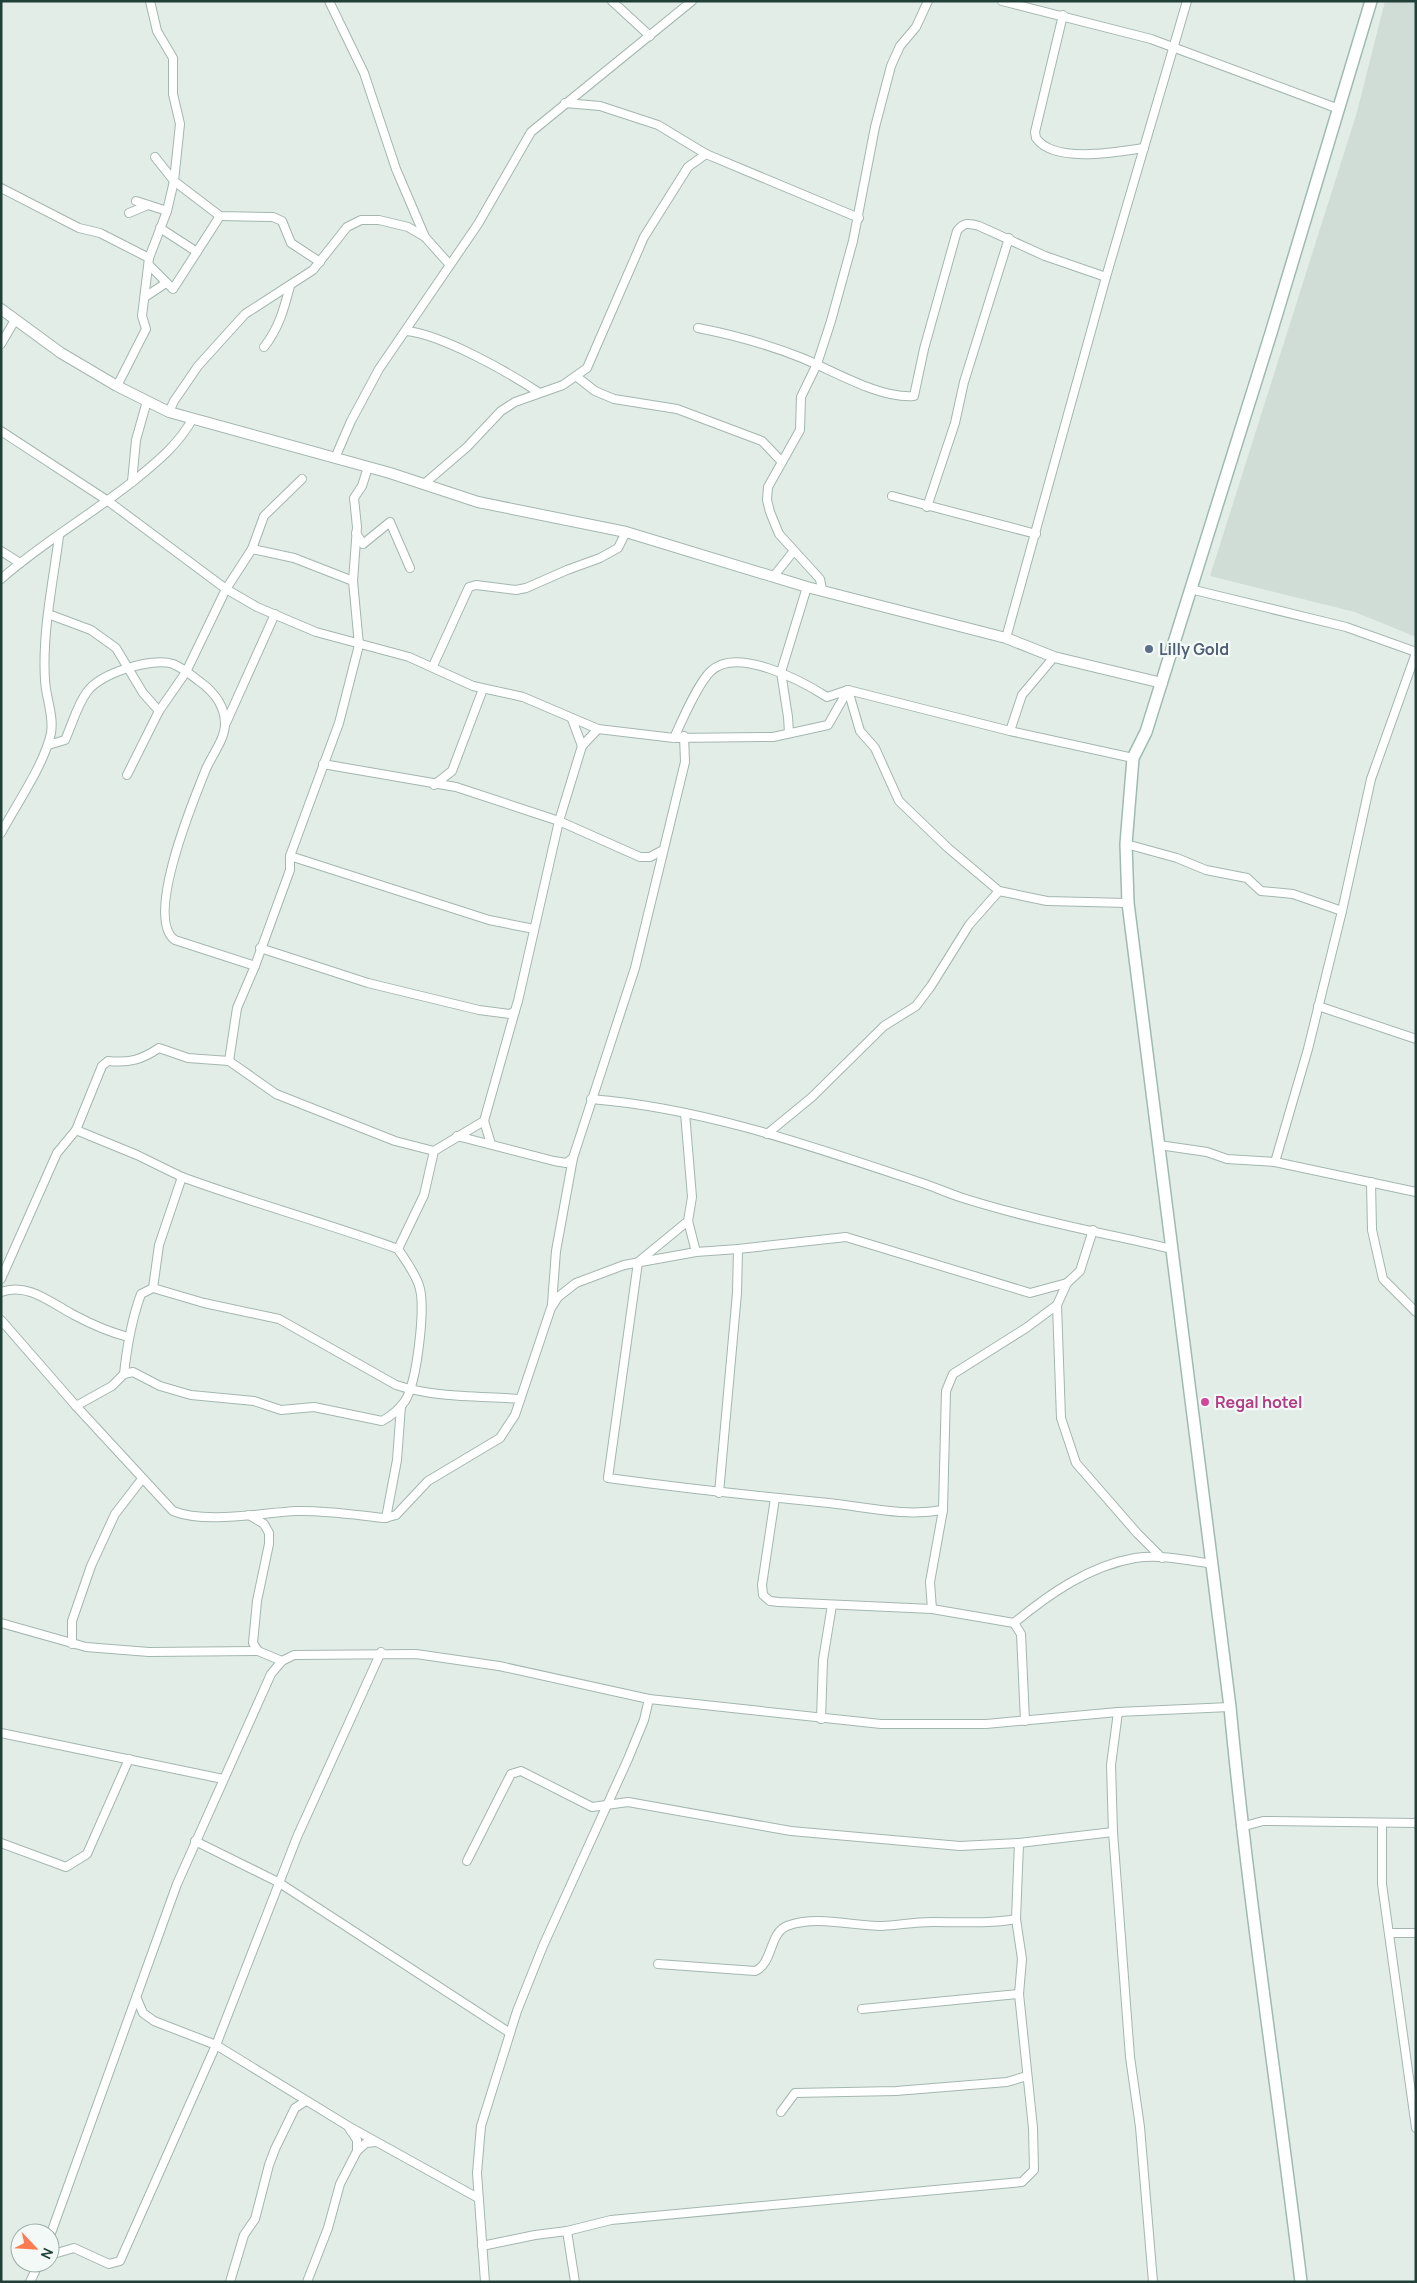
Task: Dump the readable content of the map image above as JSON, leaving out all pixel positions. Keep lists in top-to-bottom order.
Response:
{
  "places": ["Lilly Gold", "Regal hotel"],
  "north": "bottom right"
}
